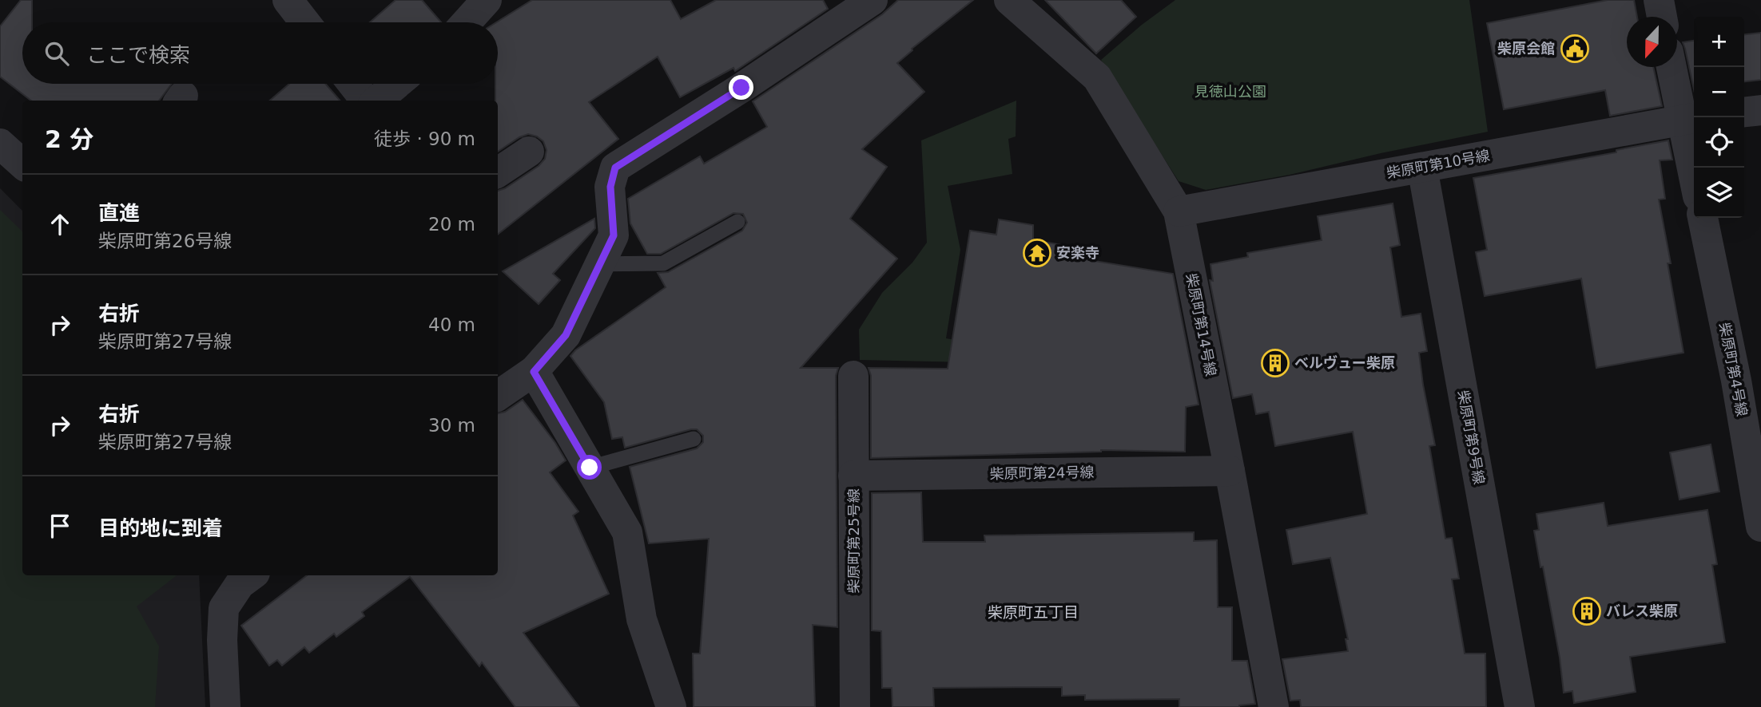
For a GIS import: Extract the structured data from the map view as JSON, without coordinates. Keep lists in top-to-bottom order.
{
  "streets": {
    "street": [
      "柴原町第10号線",
      "柴原町第14号線",
      "柴原町第4号線",
      "柴原町第9号線",
      "柴原町第24号線",
      "柴原町第25号線"
    ]
  },
  "crossings": [
    ["柴原町第10号線", "柴原町第14号線"],
    ["柴原町第10号線", "柴原町第9号線"],
    ["柴原町第14号線", "柴原町第24号線"],
    ["柴原町第24号線", "柴原町第25号線"]
  ],
  "districts": ["柴原町五丁目"],
  "parks": ["見徳山公園"],
  "places": {
    "public building": ["柴原会館"],
    "temple": ["安楽寺"],
    "building": ["ベルヴュー柴原", "バレス柴原"]
  },
  "north": "bottom",
  "page": {
    "map_buttons": ["+", "−"],
    "search": "ここで検索",
    "heading": ["2 分", "徒歩 · 90 m"],
    "list": [
      ["直進", "柴原町第26号線", "20 m"],
      ["右折", "柴原町第27号線", "40 m"],
      ["右折", "柴原町第27号線", "30 m"],
      "目的地に到着"
    ]
  }
}
